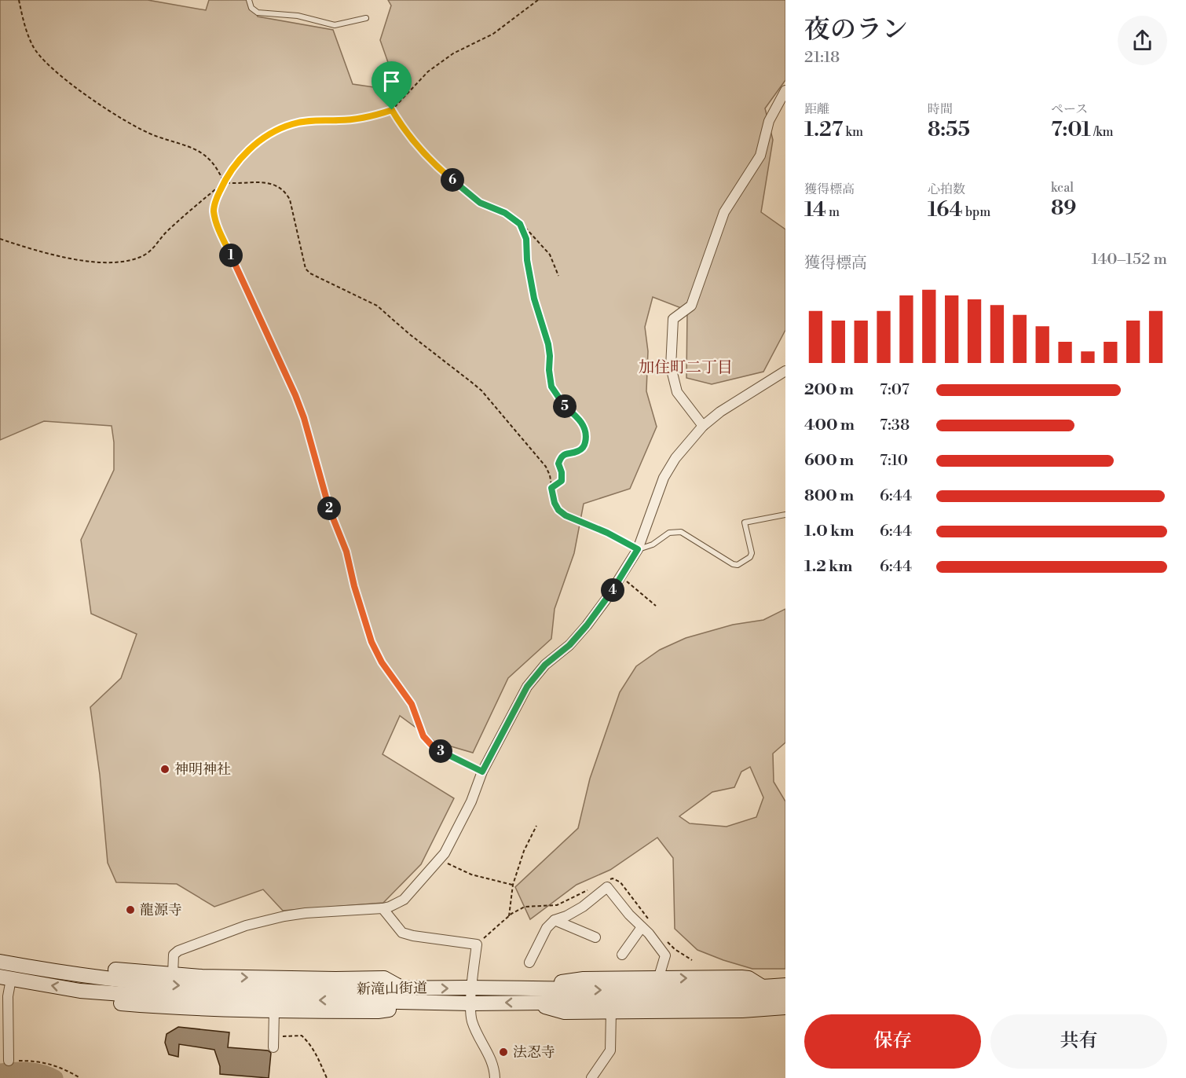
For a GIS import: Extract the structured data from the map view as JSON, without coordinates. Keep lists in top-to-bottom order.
{
  "streets": {
    "main road": ["新滝山街道"]
  },
  "districts": ["加住町二丁目"],
  "places": ["神明神社", "龍源寺", "法忍寺"],
  "page": {
    "heading": ["夜のラン", "21:18"],
    "stats": [
      ["距離", "1.27 km"],
      ["時間", "8:55"],
      ["ペース", "7:01 /km"],
      ["獲得標高", "14 m"],
      ["心拍数", "164 bpm"],
      ["kcal", "89"]
    ],
    "pins": [
      "6",
      "1",
      "5",
      "2",
      "4",
      "3"
    ],
    "chart": ["獲得標高", "140–152 m"],
    "list": [
      {
        "name": "200 m",
        "note": "7:07"
      },
      {
        "name": "400 m",
        "note": "7:38"
      },
      {
        "name": "600 m",
        "note": "7:10"
      },
      {
        "name": "800 m",
        "note": "6:44"
      },
      {
        "name": "1.0 km",
        "note": "6:44"
      },
      {
        "name": "1.2 km",
        "note": "6:44"
      }
    ],
    "buttons": ["保存", "共有"]
  }
}
